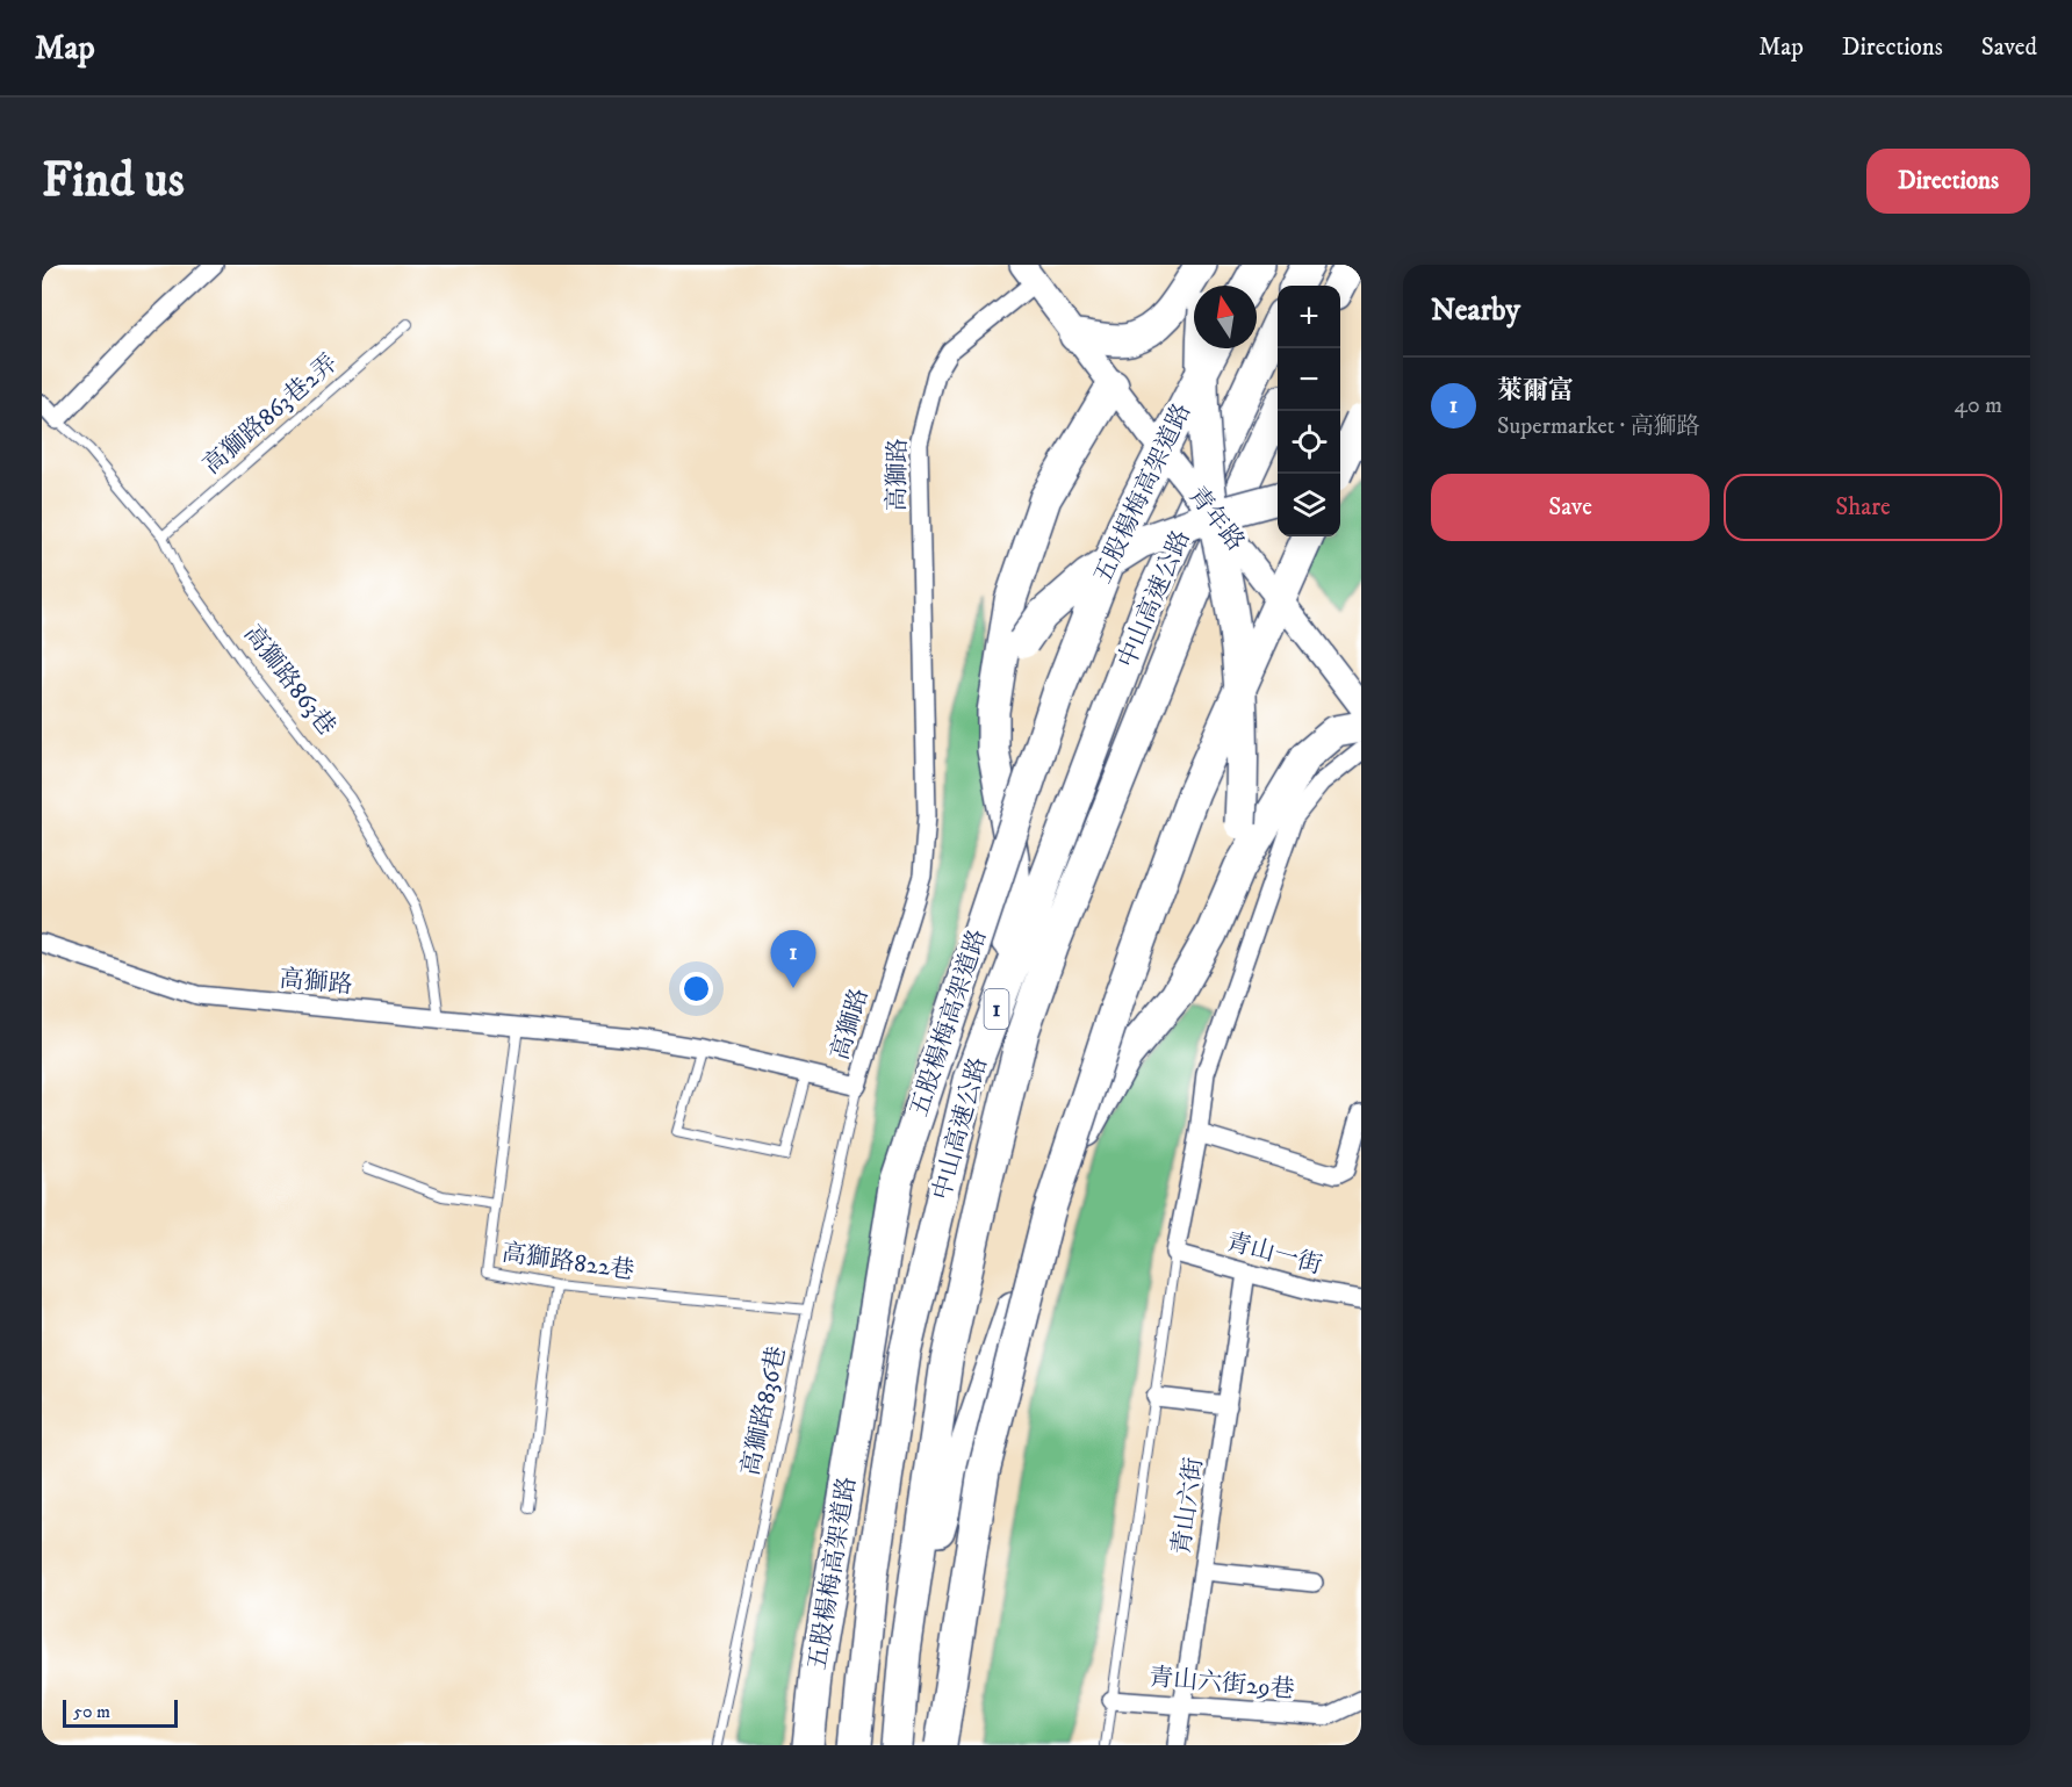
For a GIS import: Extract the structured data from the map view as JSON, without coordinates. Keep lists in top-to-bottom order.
{
  "streets": {
    "highway": ["五股楊梅高架道路", "中山高速公路", "1"],
    "street": [
      "高獅路",
      "青年路",
      "高獅路863巷",
      "青山一街",
      "青山六街",
      "青山六街29巷"
    ],
    "lane": ["高獅路863巷2弄", "高獅路822巷", "高獅路836巷"]
  },
  "crossings": [
    ["高獅路863巷2弄", "高獅路863巷"],
    ["高獅路", "青年路"],
    ["高獅路", "高獅路863巷"],
    ["高獅路", "高獅路822巷"],
    ["高獅路", "高獅路836巷"],
    ["青山一街", "青山六街"],
    ["高獅路822巷", "高獅路836巷"],
    ["青山六街", "青山六街29巷"]
  ],
  "scale_bar": "50 m",
  "north": "top",
  "page": {
    "header": "Map",
    "nav": ["Map", "Directions", "Saved"],
    "buttons": [
      "Directions",
      ["Save", "Share"]
    ],
    "title": "Find us",
    "heading": "Nearby",
    "map_buttons": ["+", "−"],
    "list": [
      {
        "mark": "1",
        "name": "萊爾富",
        "note": "Supermarket · 高獅路",
        "value": "40 m"
      }
    ],
    "pins": "1",
    "scale": "50 m"
  }
}
